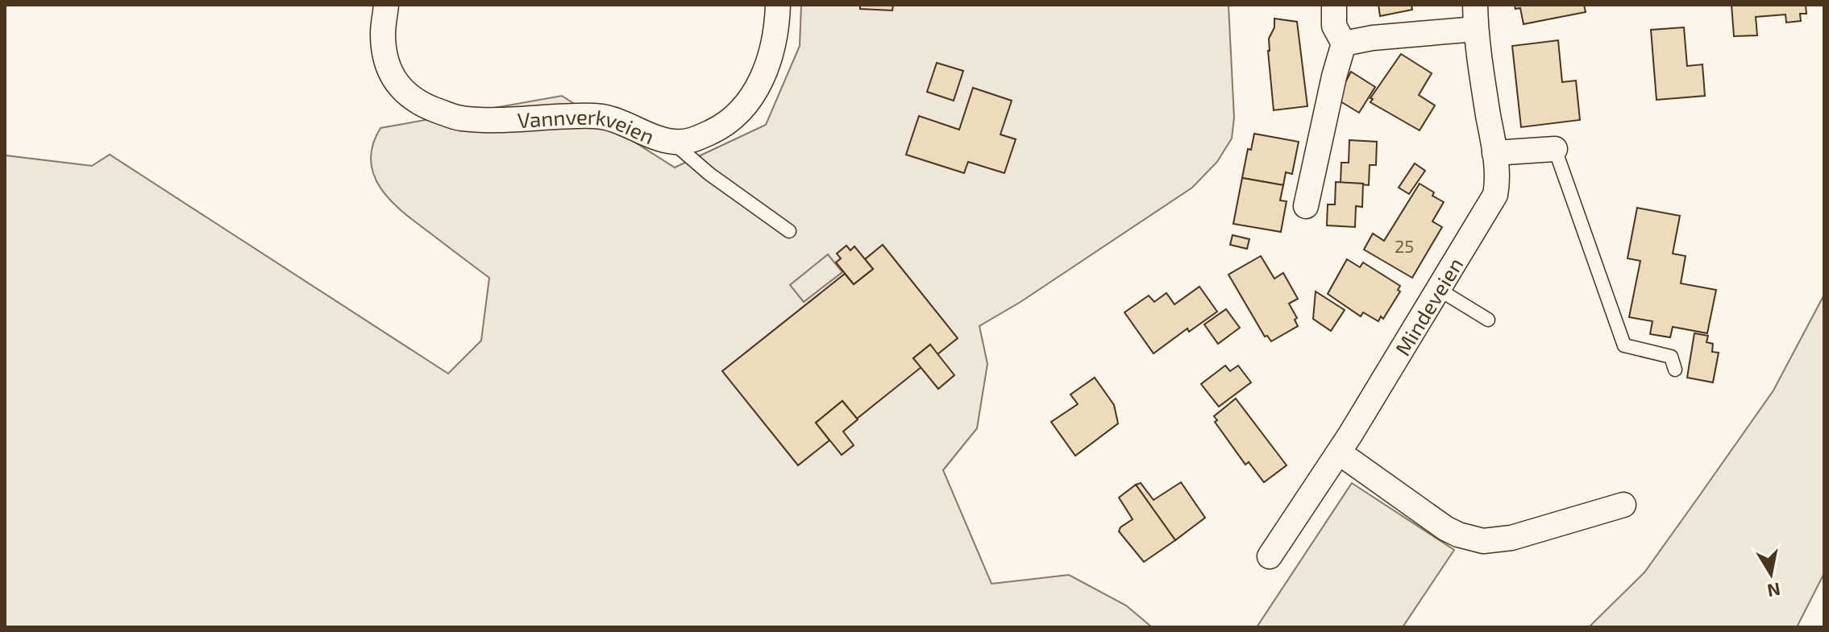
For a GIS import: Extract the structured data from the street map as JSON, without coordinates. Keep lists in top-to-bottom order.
{
  "streets": {
    "street": ["Vannverkveien", "Mindeveien"]
  },
  "house_numbers": ["25"],
  "north": "bottom"
}
